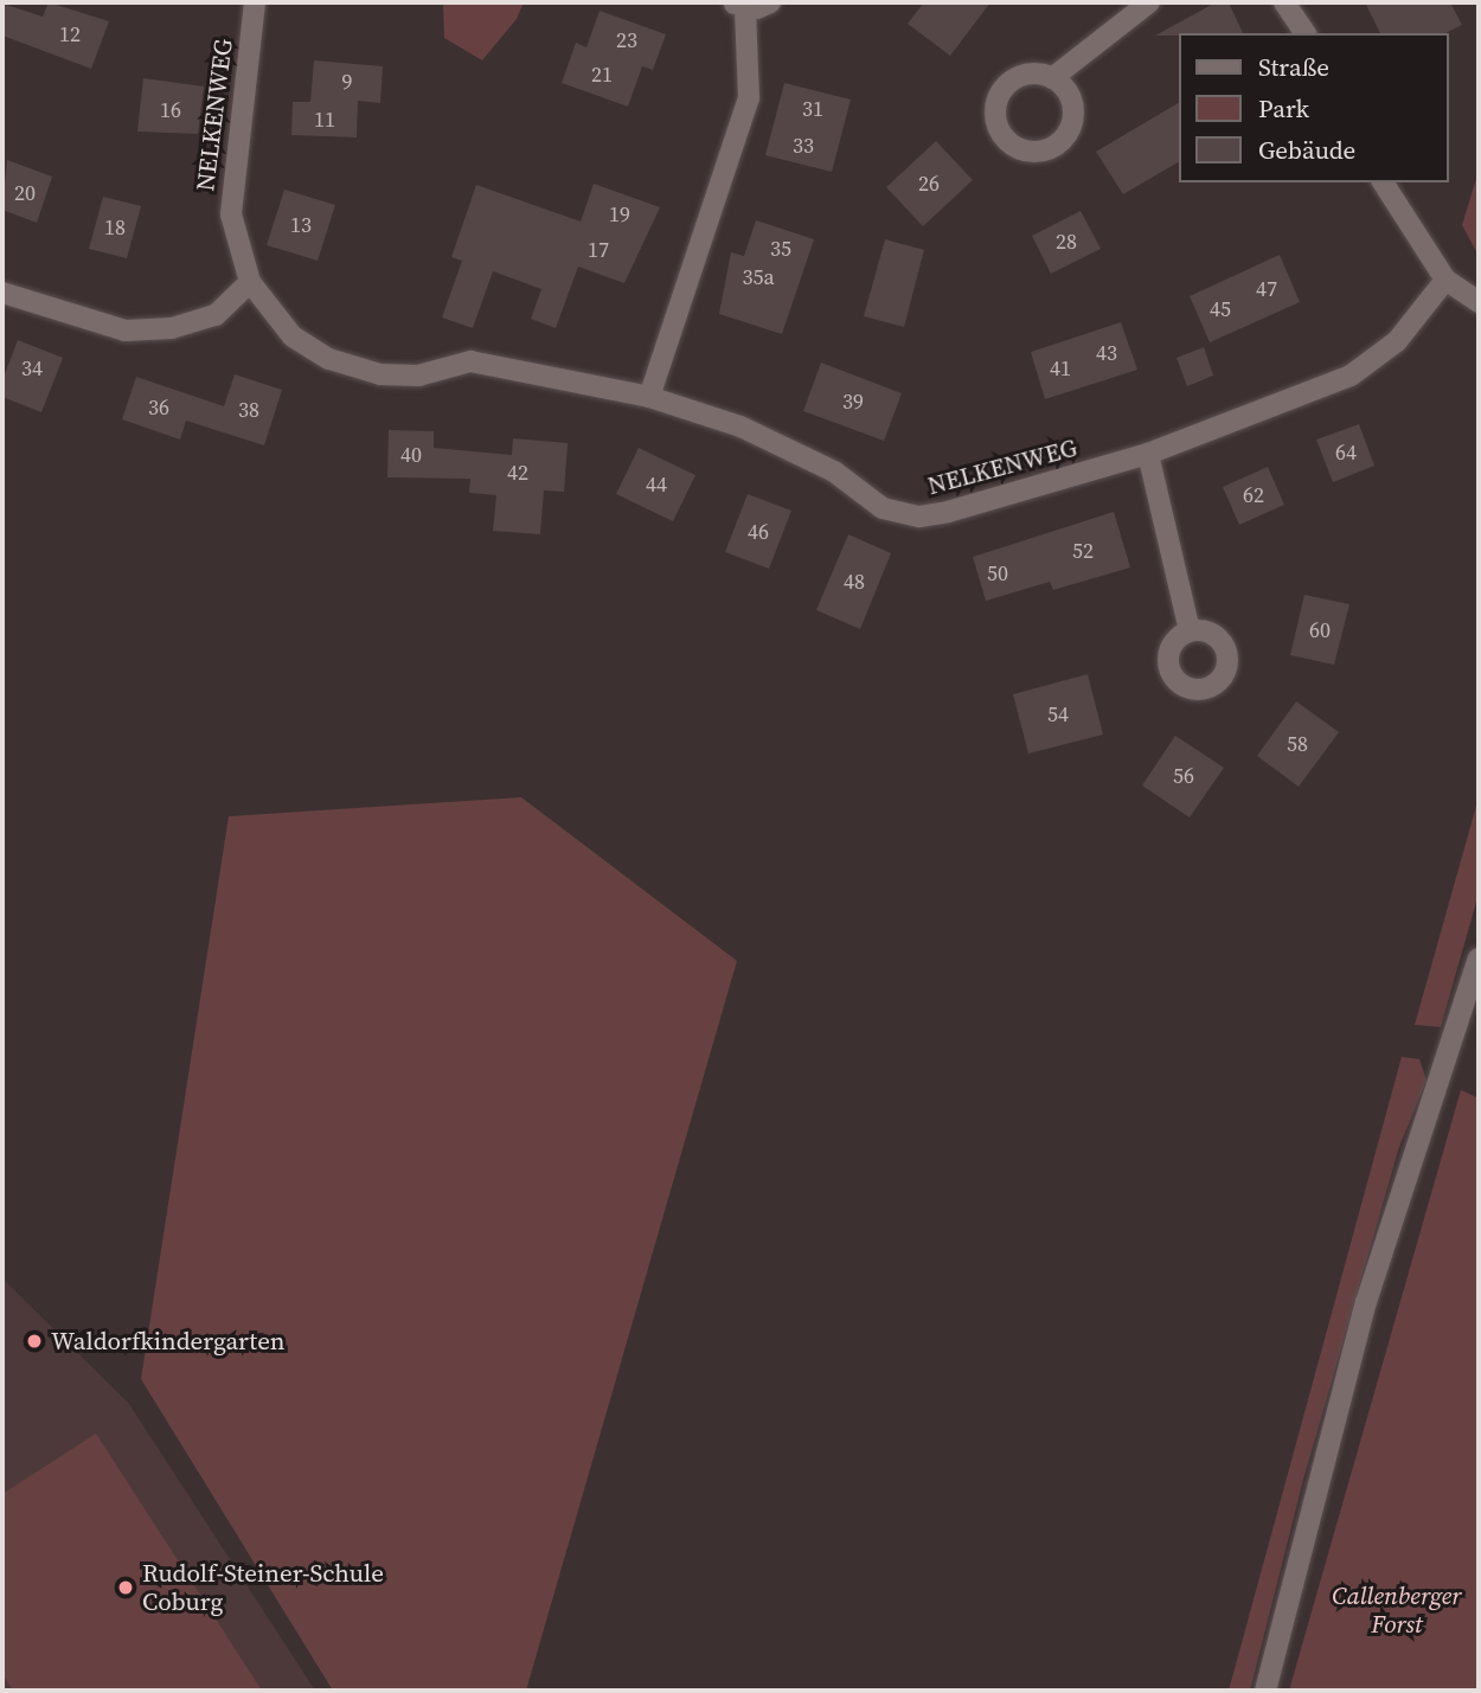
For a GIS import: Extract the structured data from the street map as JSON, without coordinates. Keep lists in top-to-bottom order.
{
  "streets": {
    "street": ["NELKENWEG"]
  },
  "parks": ["Callenberger Forst"],
  "places": ["Waldorfkindergarten", "Rudolf-Steiner-Schule Coburg"],
  "house_numbers": [
    "12",
    "23",
    "21",
    "9",
    "31",
    "16",
    "11",
    "33",
    "26",
    "20",
    "19",
    "13",
    "18",
    "28",
    "35",
    "17",
    "35a",
    "47",
    "45",
    "43",
    "34",
    "41",
    "39",
    "36",
    "38",
    "64",
    "40",
    "42",
    "44",
    "62",
    "46",
    "52",
    "50",
    "48",
    "60",
    "54",
    "58",
    "56"
  ],
  "legend": ["Straße", "Park", "Gebäude"]
}
